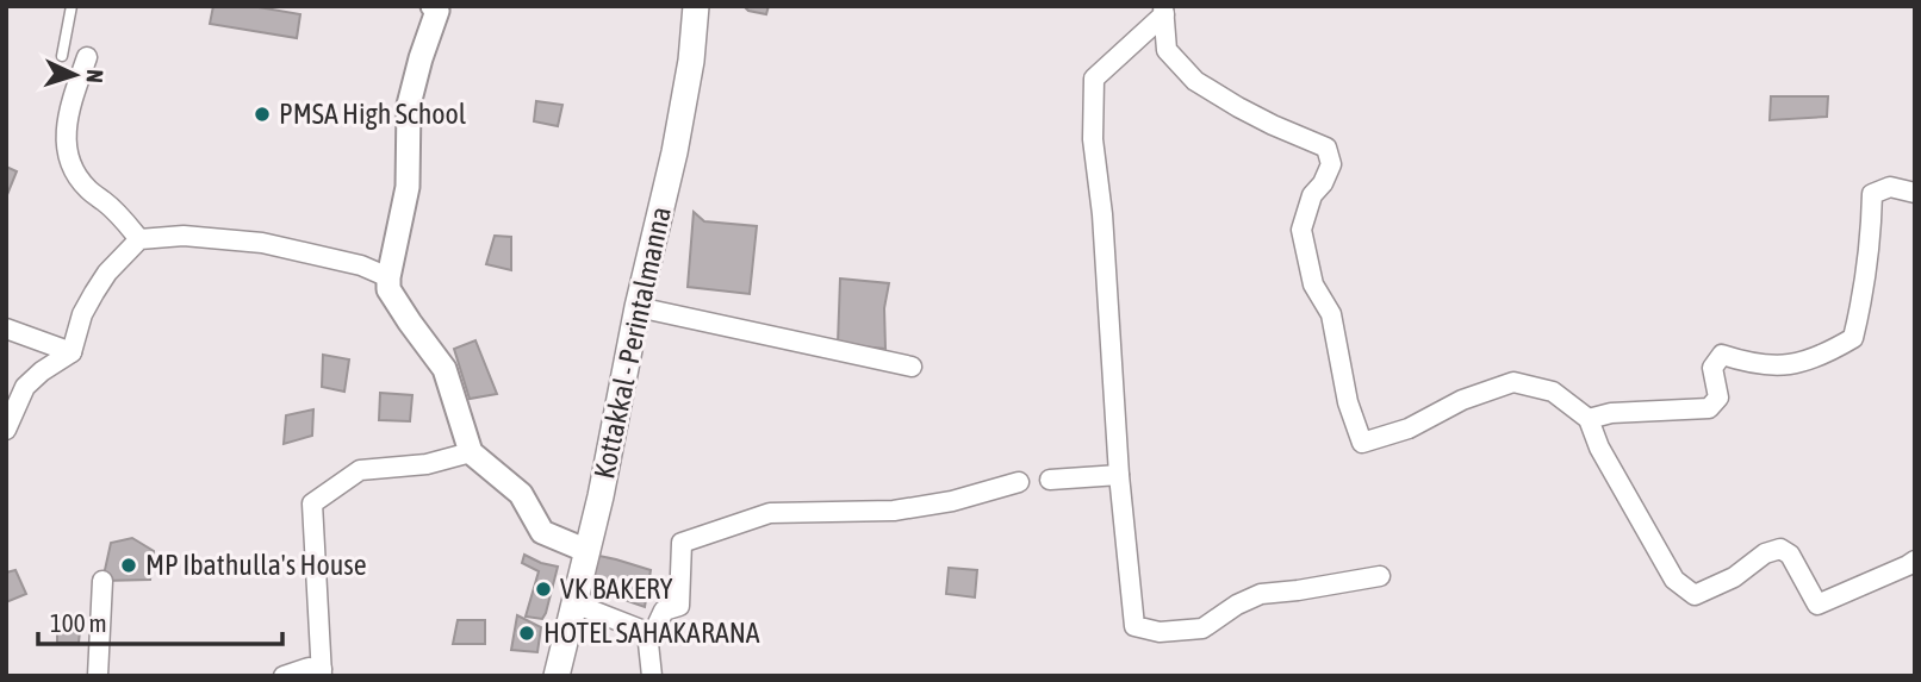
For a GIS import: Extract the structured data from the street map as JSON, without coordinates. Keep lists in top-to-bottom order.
{
  "streets": {
    "main road": ["Kottakkal - Perintalmanna"]
  },
  "places": [
    "PMSA High School",
    "MP Ibathulla's House",
    "VK BAKERY",
    "HOTEL SAHAKARANA"
  ],
  "scale_bar": "100 m",
  "north": "right"
}
